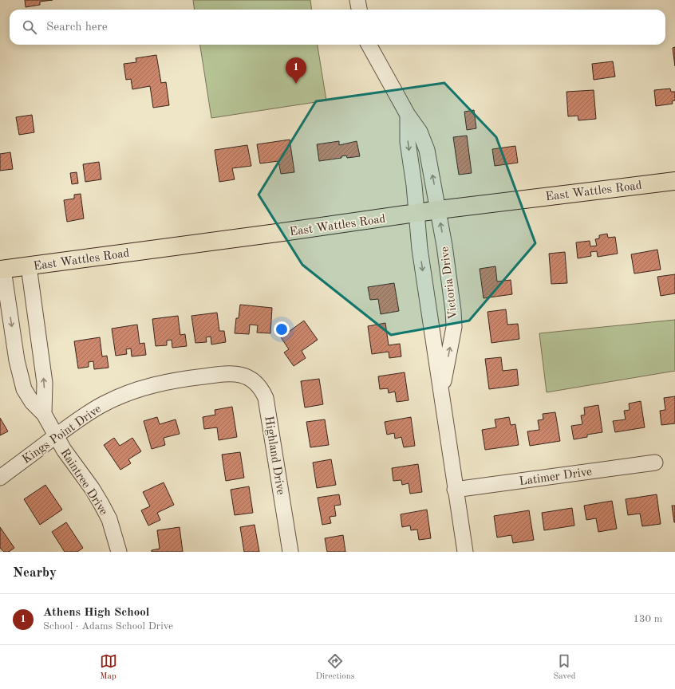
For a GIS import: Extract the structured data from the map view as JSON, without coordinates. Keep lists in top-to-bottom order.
{
  "streets": {
    "main road": ["East Wattles Road"],
    "street": [
      "Victoria Drive",
      "Kings Point Drive",
      "Highland Drive",
      "Latimer Drive",
      "Raintree Drive"
    ]
  },
  "crossings": [
    ["East Wattles Road", "Victoria Drive"],
    ["East Wattles Road", "Raintree Drive"],
    ["Victoria Drive", "Latimer Drive"],
    ["Kings Point Drive", "Highland Drive"],
    ["Kings Point Drive", "Raintree Drive"]
  ],
  "page": {
    "search": "Search here",
    "pins": "1",
    "heading": "Nearby",
    "list": [
      {
        "mark": "1",
        "name": "Athens High School",
        "note": "School · Adams School Drive",
        "value": "130 m"
      }
    ],
    "nav": ["Map", "Directions", "Saved"]
  }
}
